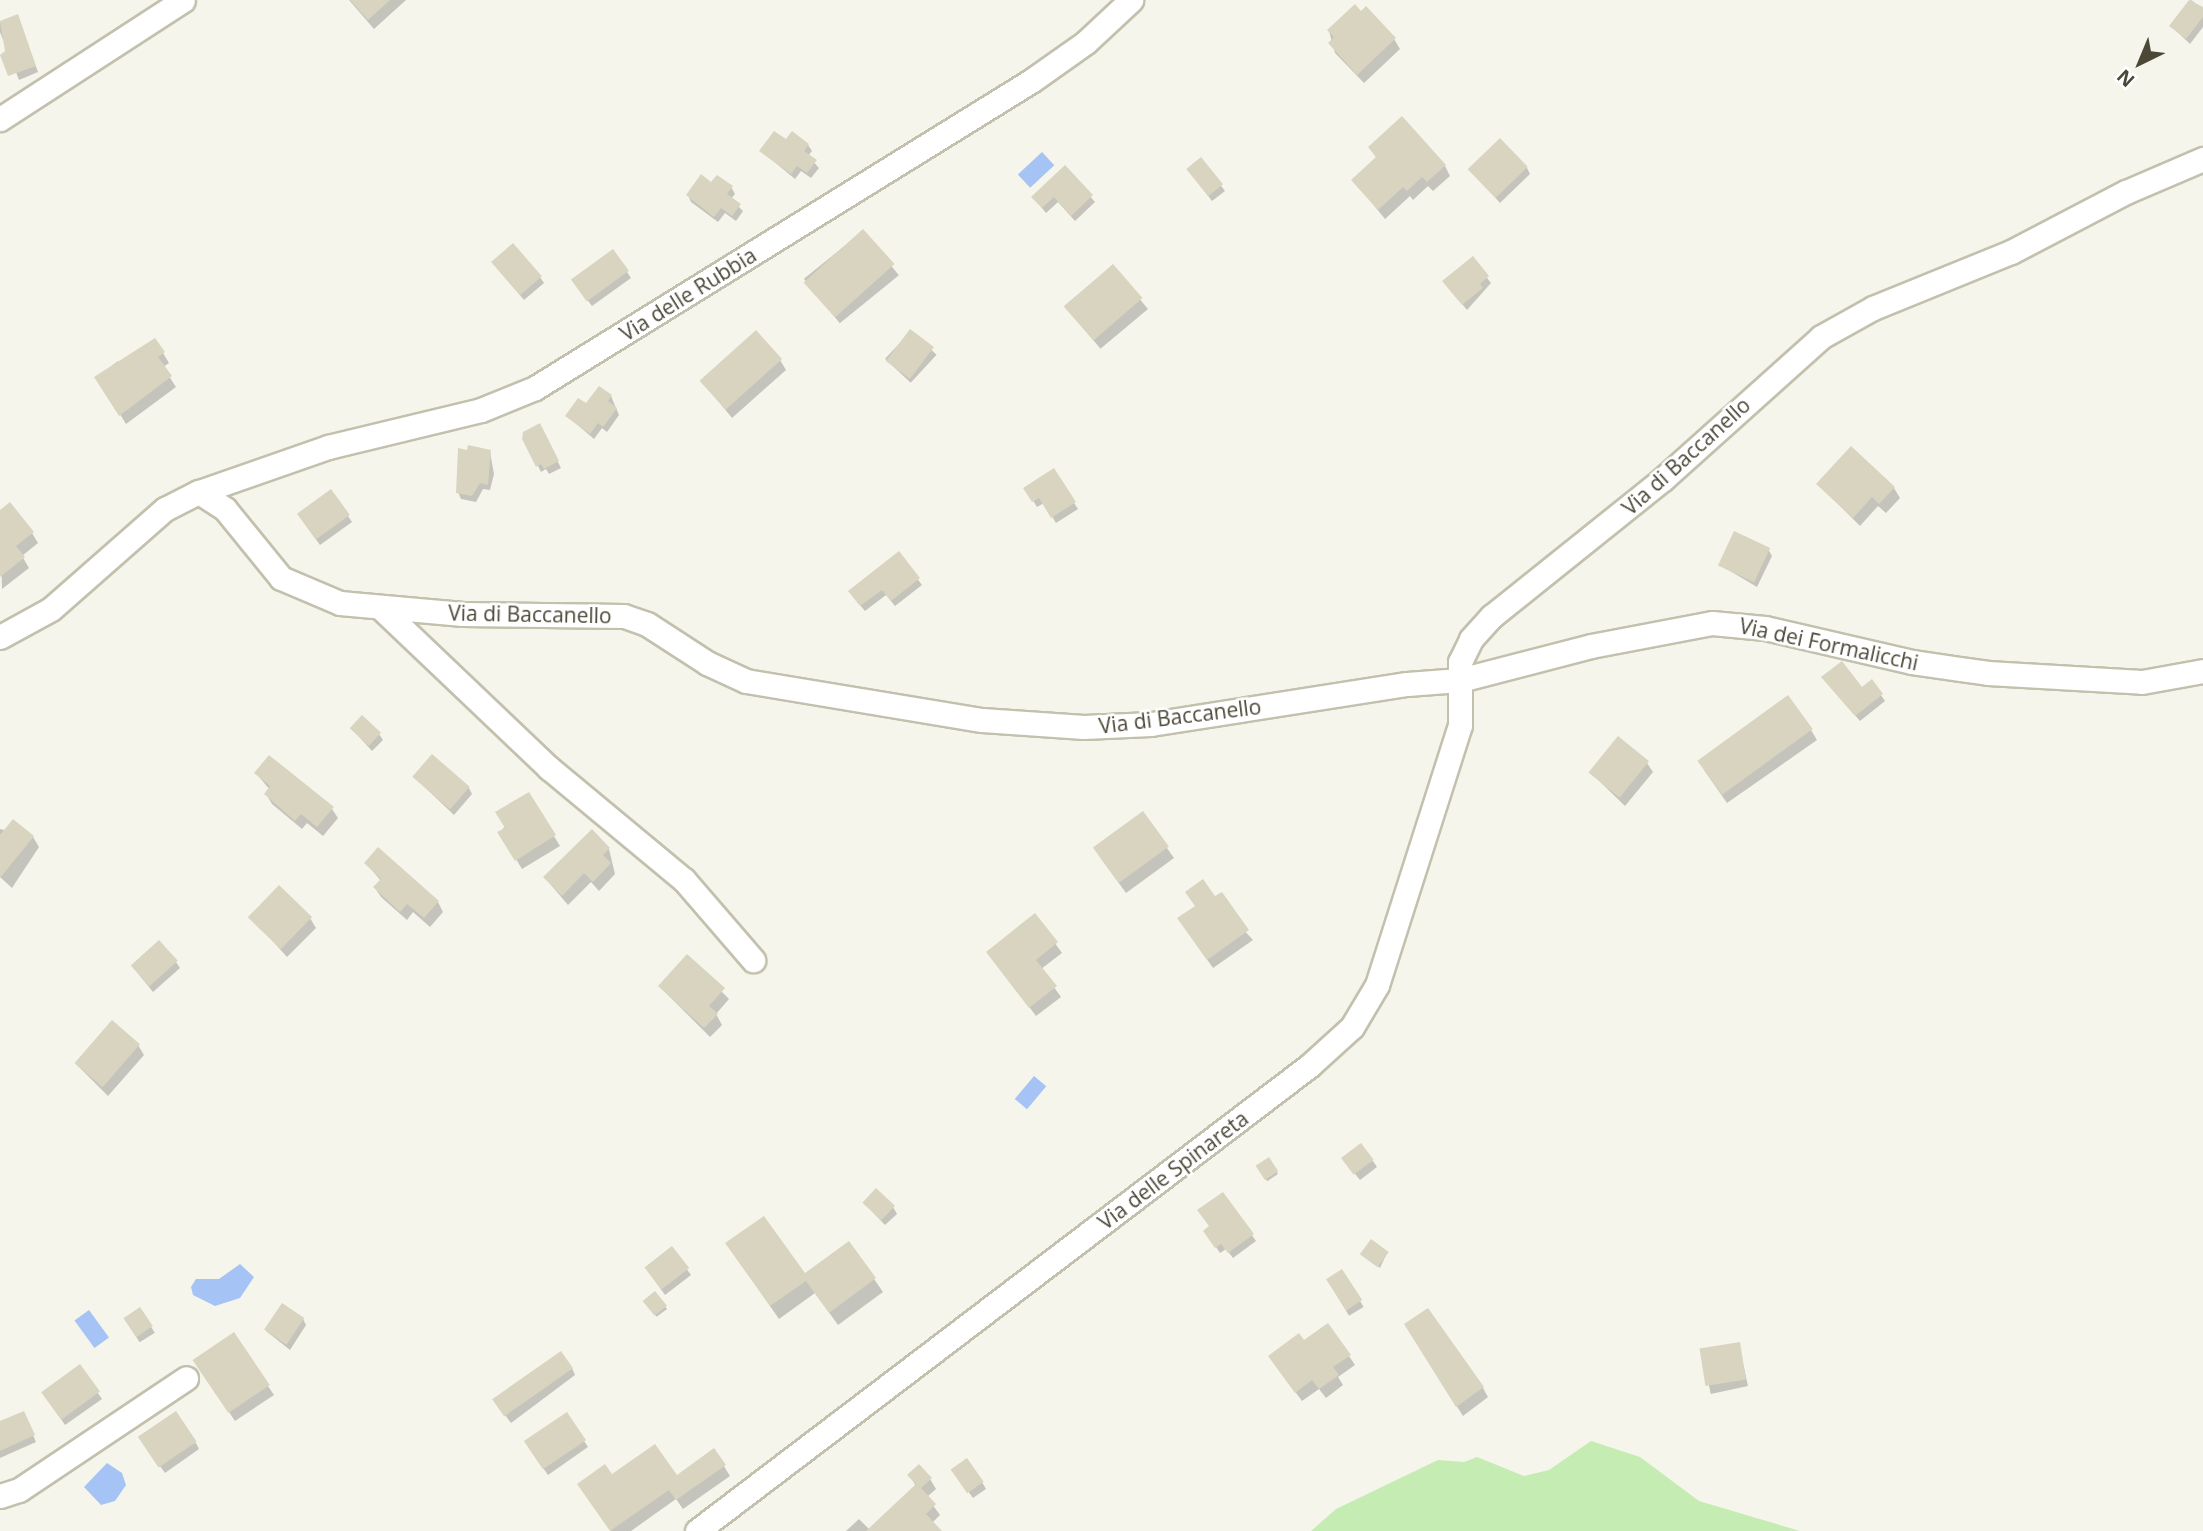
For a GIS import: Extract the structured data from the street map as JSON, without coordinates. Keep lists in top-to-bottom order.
{
  "streets": {
    "street": [
      "Via delle Rubbia",
      "Via di Baccanello",
      "Via dei Formalicchi",
      "Via delle Spinareta"
    ]
  },
  "crossings": [
    ["Via delle Rubbia", "Via di Baccanello"],
    ["Via di Baccanello", "Via dei Formalicchi"],
    ["Via di Baccanello", "Via delle Spinareta"],
    ["Via dei Formalicchi", "Via delle Spinareta"]
  ],
  "north": "bottom left"
}
